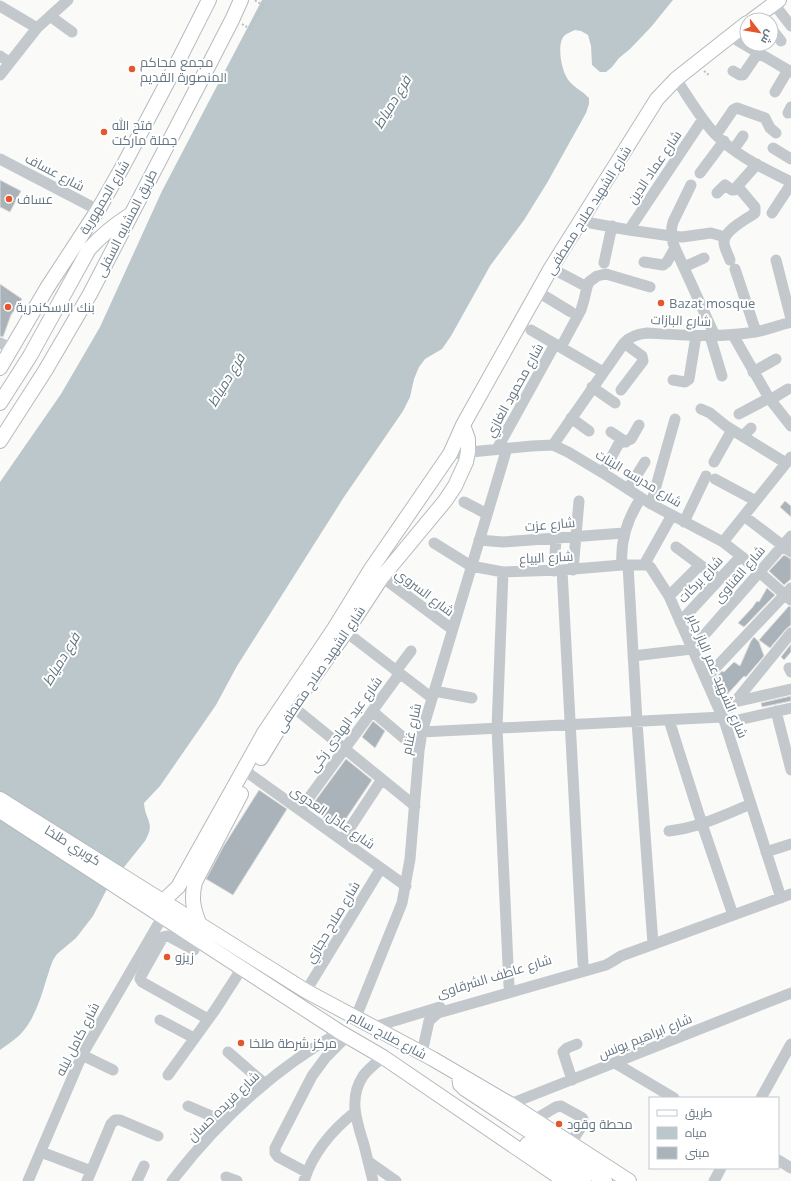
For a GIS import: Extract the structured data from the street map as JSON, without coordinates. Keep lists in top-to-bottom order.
{
  "streets": {
    "main road": [
      "شارع الجمهورية",
      "شارع الشهيد صلاح مصطفى",
      "طريق المشايه السفلى",
      "كوبري طلخا",
      "شارع صلاح سالم"
    ],
    "street": [
      "شارع عماد الدين",
      "شارع عساف",
      "شارع البازات",
      "شارع محمود الغازي",
      "شارع مدرسه البنات",
      "شارع عزت",
      "شارع البياع",
      "شارع القناوى",
      "شارع بركات",
      "شارع السروي",
      "شارع الشهيد عمر الباز جابر",
      "شارع عبد الهادى زكى",
      "شارع غنام",
      "شارع عادل العدوى",
      "شارع صلاح حجازي",
      "شارع عاطف الشرقاوى",
      "شارع ابراهيم يونس",
      "شارع كامل ليله",
      "شارع فريده حسان"
    ]
  },
  "crossings": [
    ["شارع عساف", "شارع الجمهورية"],
    ["شارع الشهيد صلاح مصطفى", "شارع مدرسه البنات"],
    ["شارع الشهيد صلاح مصطفى", "شارع السروي"],
    ["شارع الشهيد صلاح مصطفى", "شارع عادل العدوى"],
    ["شارع الشهيد صلاح مصطفى", "شارع صلاح سالم"],
    ["شارع البازات", "شارع مدرسه البنات"],
    ["شارع محمود الغازي", "شارع مدرسه البنات"],
    ["شارع محمود الغازي", "شارع غنام"],
    ["شارع مدرسه البنات", "شارع القناوى"],
    ["شارع مدرسه البنات", "شارع بركات"],
    ["شارع مدرسه البنات", "شارع غنام"],
    ["شارع عزت", "شارع غنام"],
    ["شارع البياع", "شارع الشهيد عمر الباز جابر"],
    ["شارع البياع", "شارع غنام"],
    ["شارع القناوى", "شارع الشهيد عمر الباز جابر"],
    ["شارع بركات", "شارع الشهيد عمر الباز جابر"],
    ["شارع السروي", "شارع غنام"],
    ["شارع الشهيد عمر الباز جابر", "شارع عاطف الشرقاوى"],
    ["شارع عبد الهادى زكى", "شارع عادل العدوى"],
    ["شارع غنام", "شارع عادل العدوى"],
    ["شارع غنام", "شارع صلاح سالم"],
    ["شارع عادل العدوى", "شارع صلاح حجازي"],
    ["كوبري طلخا", "شارع صلاح سالم"],
    ["شارع صلاح حجازي", "شارع صلاح سالم"],
    ["شارع عاطف الشرقاوى", "شارع صلاح سالم"],
    ["شارع صلاح سالم", "شارع ابراهيم يونس"],
    ["شارع صلاح سالم", "شارع كامل ليله"],
    ["شارع صلاح سالم", "شارع فريده حسان"]
  ],
  "water": ["فرع دمياط"],
  "places": [
    "مجمع محاكم المنصورة القديم",
    "فتح الله جملة ماركت",
    "عساف",
    "Bazat mosque",
    "بنك الاسكندرية",
    "زيزو",
    "مركز شرطة طلخا",
    "محطة وقود"
  ],
  "legend": ["طريق", "مياه", "مبنى"],
  "north": "bottom right"
}
